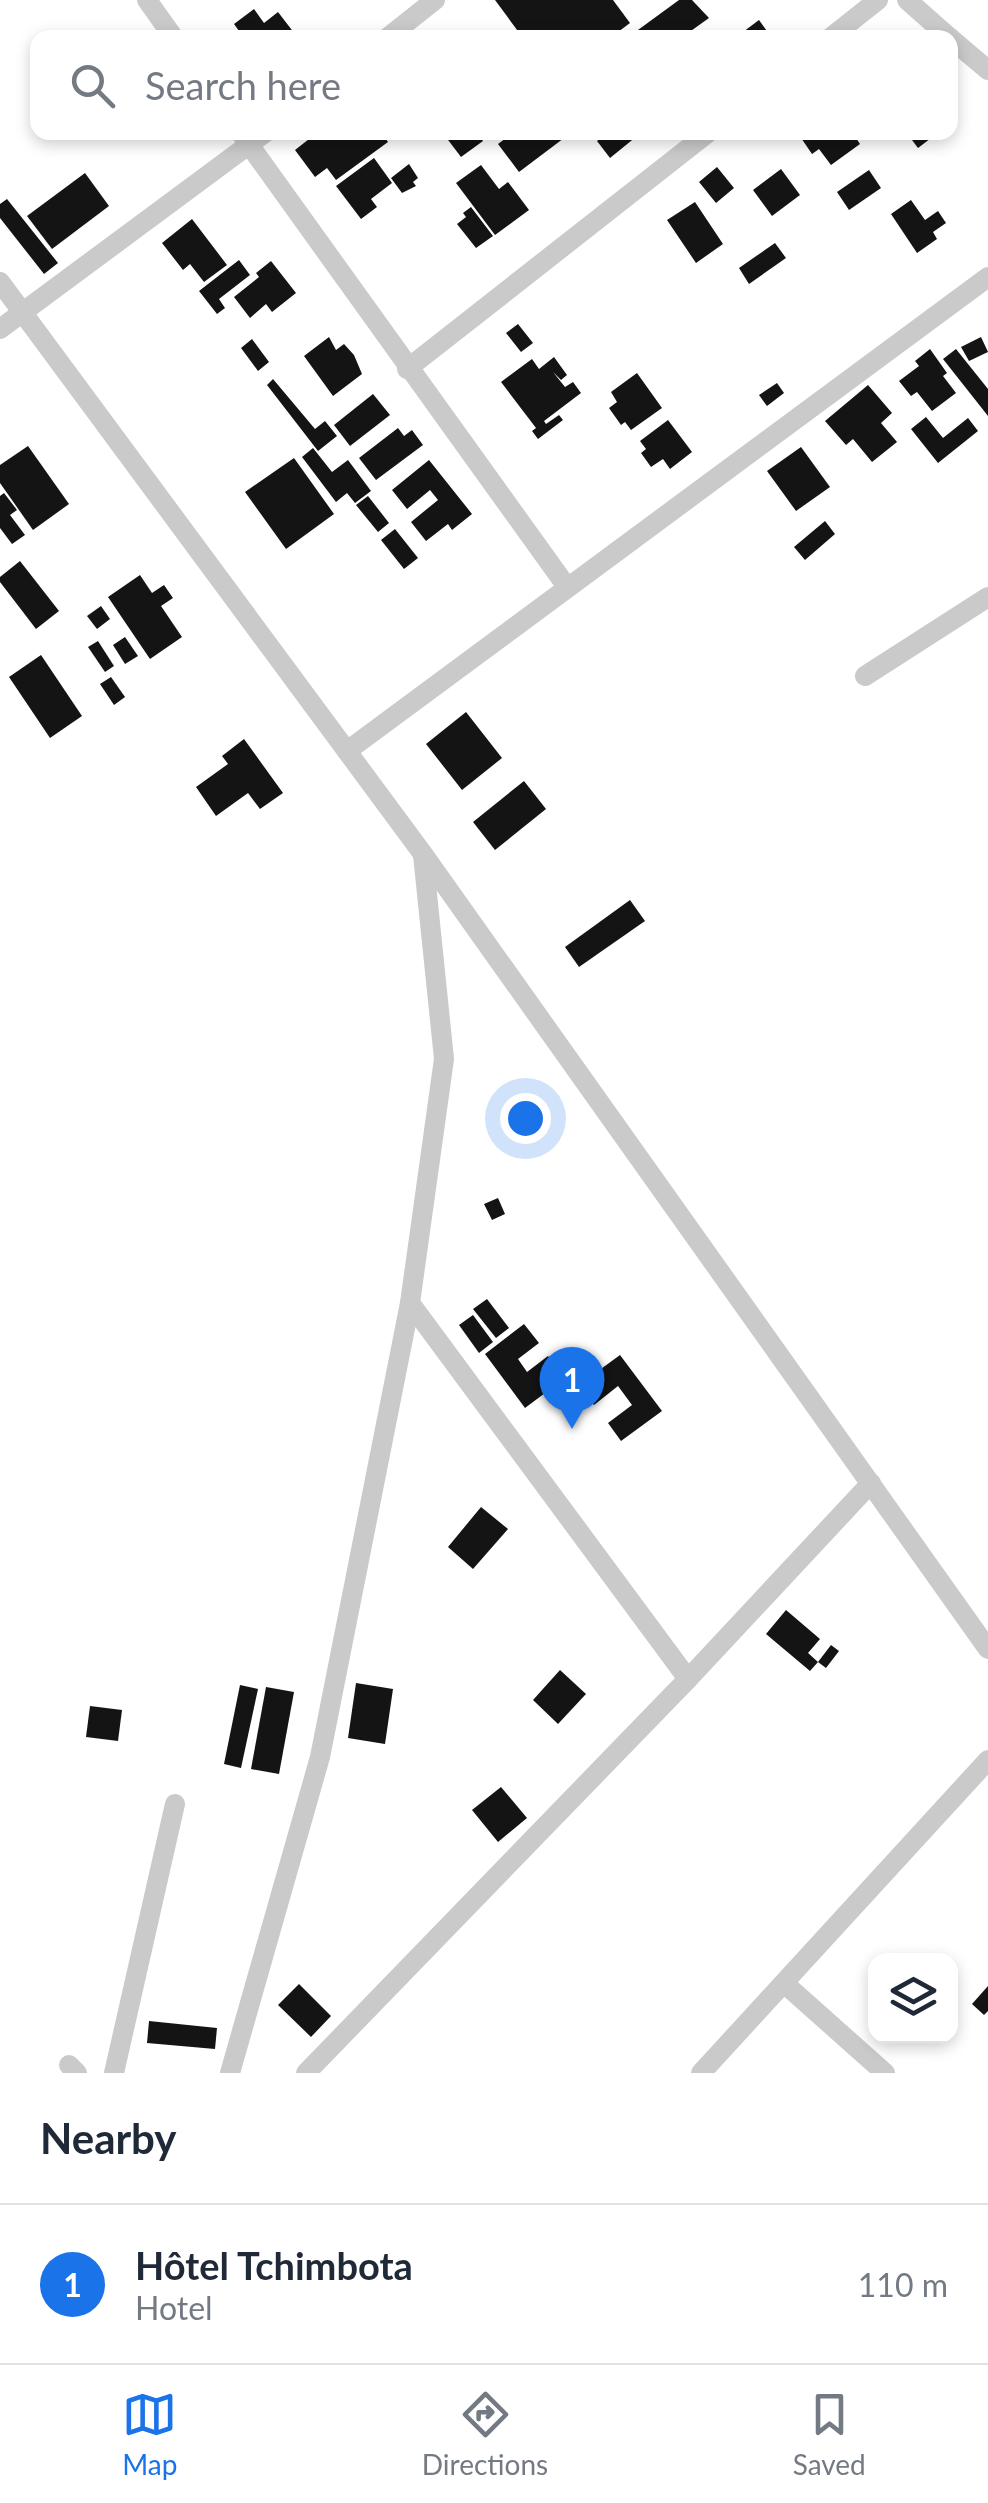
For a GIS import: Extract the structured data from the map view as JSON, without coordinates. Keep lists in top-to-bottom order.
{
  "page": {
    "search": "Search here",
    "pins": "1",
    "heading": "Nearby",
    "list": [
      {
        "mark": "1",
        "name": "Hôtel Tchimbota",
        "note": "Hotel",
        "value": "110 m"
      }
    ],
    "nav": ["Map", "Directions", "Saved"]
  }
}
